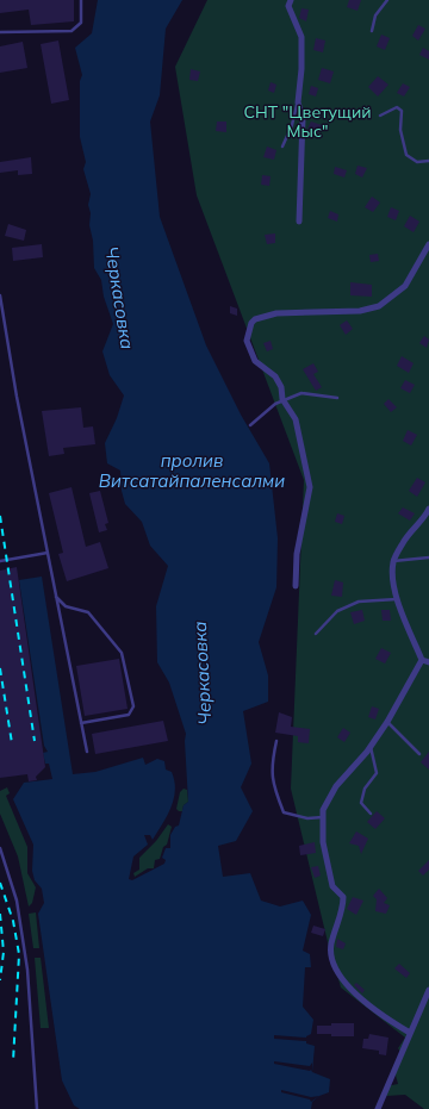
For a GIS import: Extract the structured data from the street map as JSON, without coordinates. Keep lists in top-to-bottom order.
{
  "water": ["Черкасовка", "пролив Витсатайпаленсалми"],
  "parks": ["СНТ \"Цветущий Мыс\""]
}
